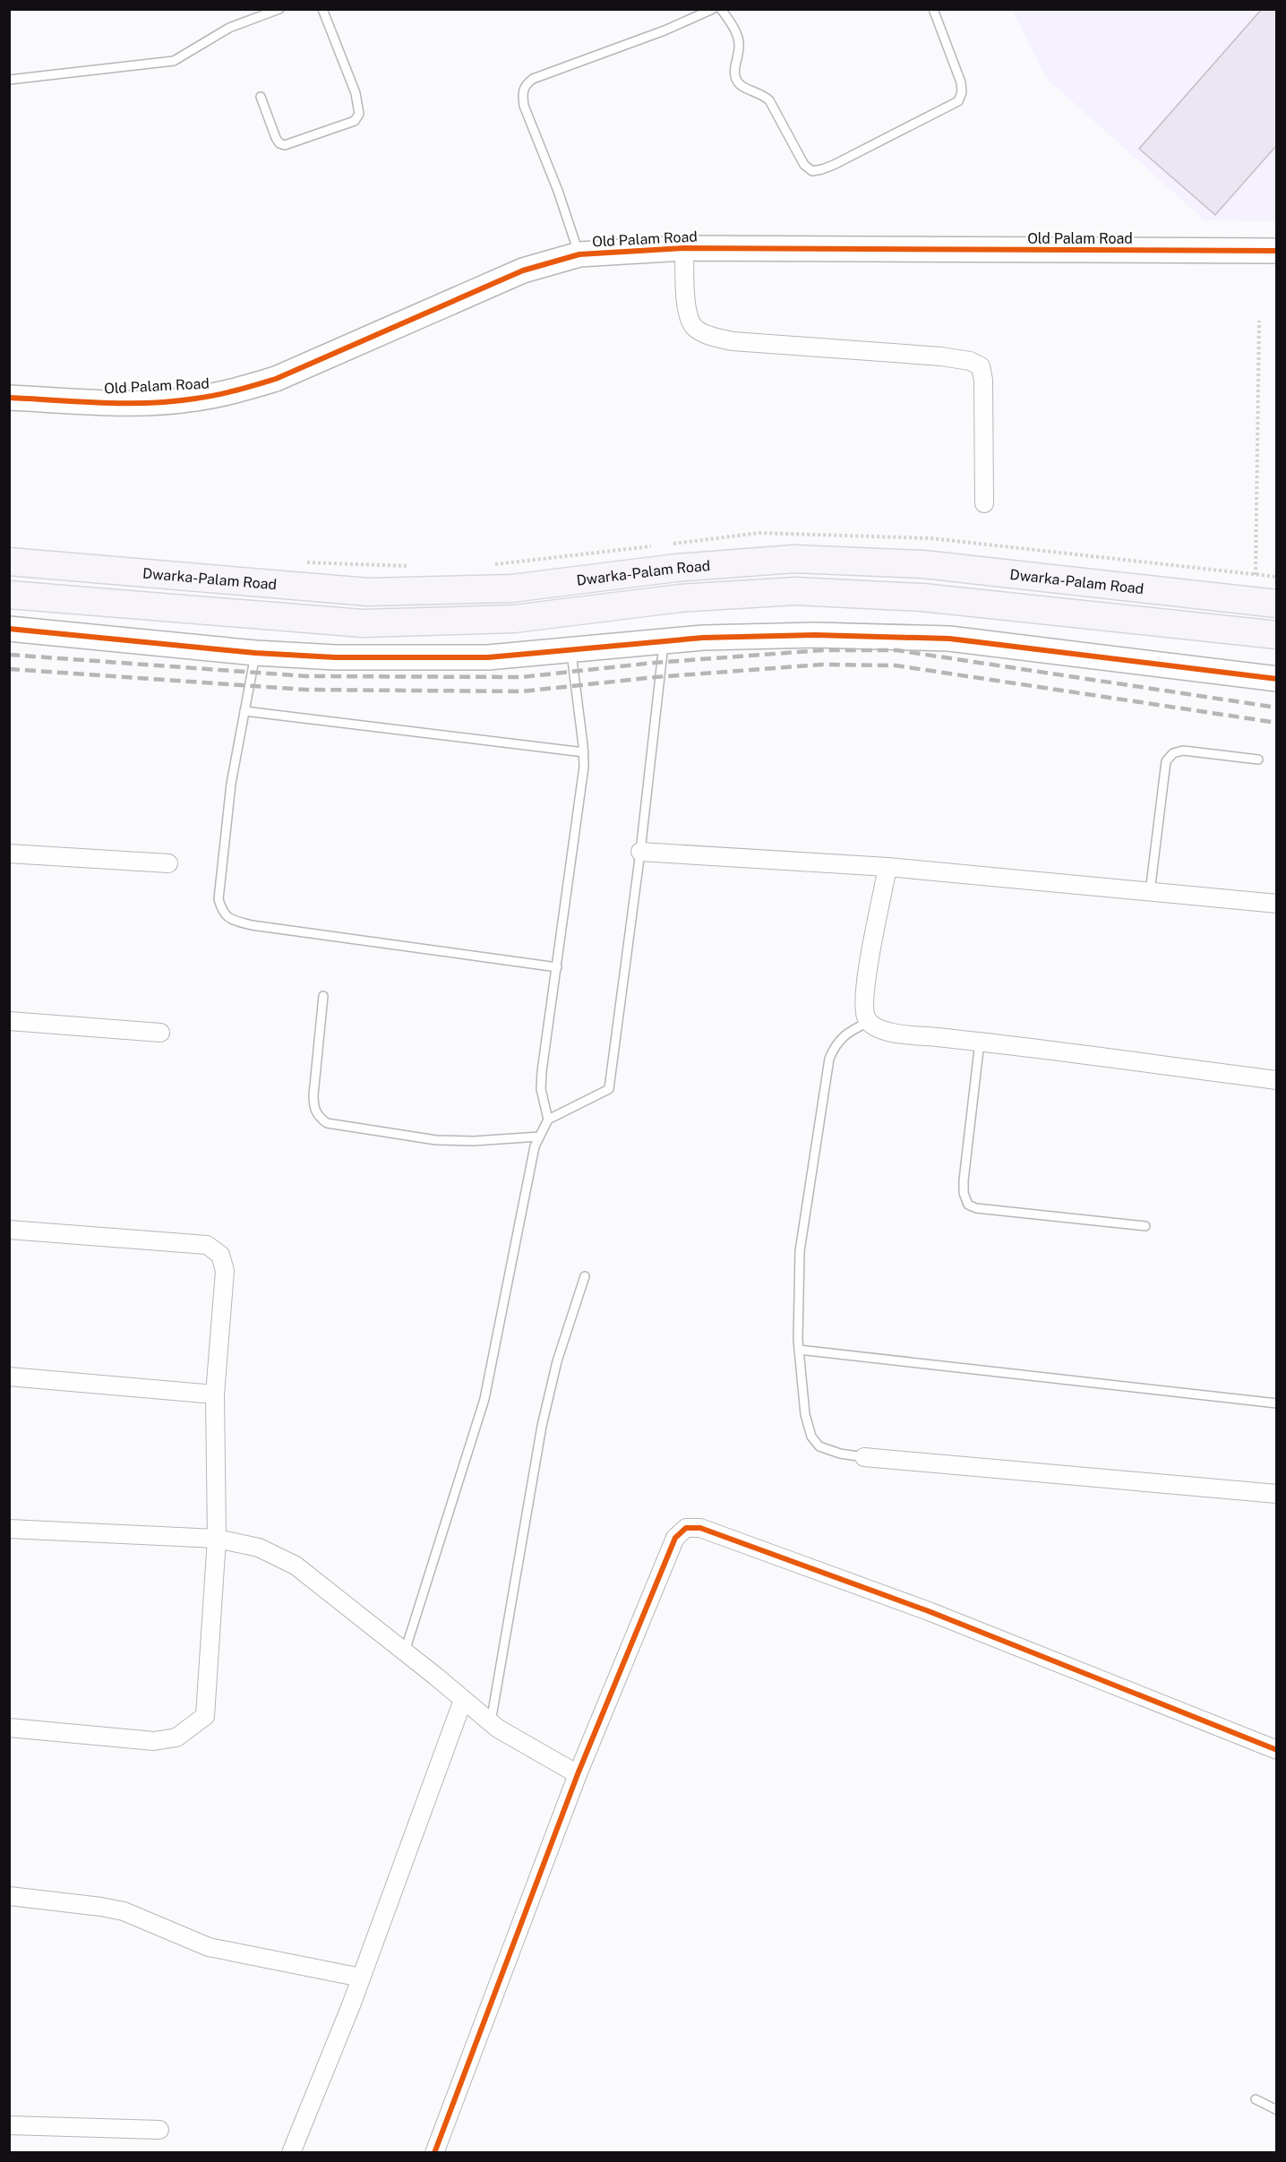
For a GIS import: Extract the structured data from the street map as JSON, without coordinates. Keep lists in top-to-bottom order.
{
  "streets": {
    "main road": ["Dwarka-Palam Road"],
    "street": ["Old Palam Road"]
  }
}
